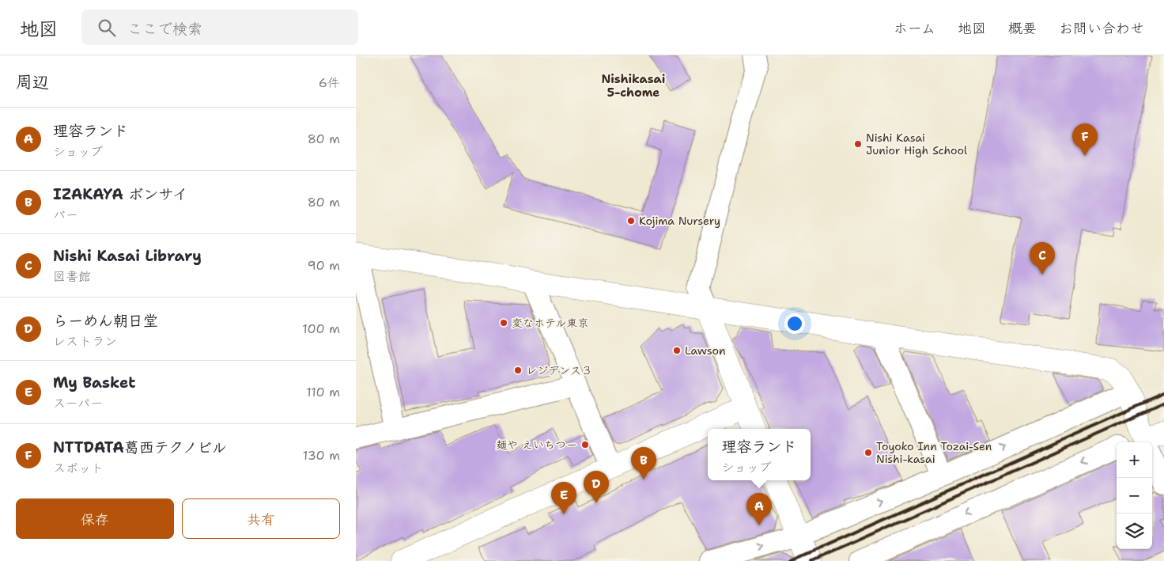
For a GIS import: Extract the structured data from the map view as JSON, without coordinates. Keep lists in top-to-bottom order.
{
  "districts": ["Nishikasai 5-chome"],
  "places": [
    "Nishi Kasai Junior High School",
    "Kojima Nursery",
    "変なホテル東京",
    "Lawson",
    "レジデンス３",
    "麺や えいちつー",
    "Toyoko Inn Tozai-Sen Nishi-kasai"
  ],
  "page": {
    "header": "地図",
    "search": "ここで検索",
    "nav": [
      "ホーム",
      "地図",
      "概要",
      "お問い合わせ"
    ],
    "heading": ["周辺", "6件"],
    "list": [
      {
        "mark": "A",
        "name": "理容ランド",
        "note": "ショップ",
        "value": "80 m"
      },
      {
        "mark": "B",
        "name": "IZAKAYA ボンサイ",
        "note": "バー",
        "value": "80 m"
      },
      {
        "mark": "C",
        "name": "Nishi Kasai Library",
        "note": "図書館",
        "value": "90 m"
      },
      {
        "mark": "D",
        "name": "らーめん朝日堂",
        "note": "レストラン",
        "value": "100 m"
      },
      {
        "mark": "E",
        "name": "My Basket",
        "note": "スーパー",
        "value": "110 m"
      },
      {
        "mark": "F",
        "name": "NTTDATA葛西テクノビル",
        "note": "スポット",
        "value": "130 m"
      }
    ],
    "pins": [
      "F",
      "C",
      "B",
      "D",
      "E",
      "A"
    ],
    "popup": ["理容ランド", "ショップ"],
    "map_buttons": ["+", "−"],
    "buttons": ["保存", "共有"]
  }
}
